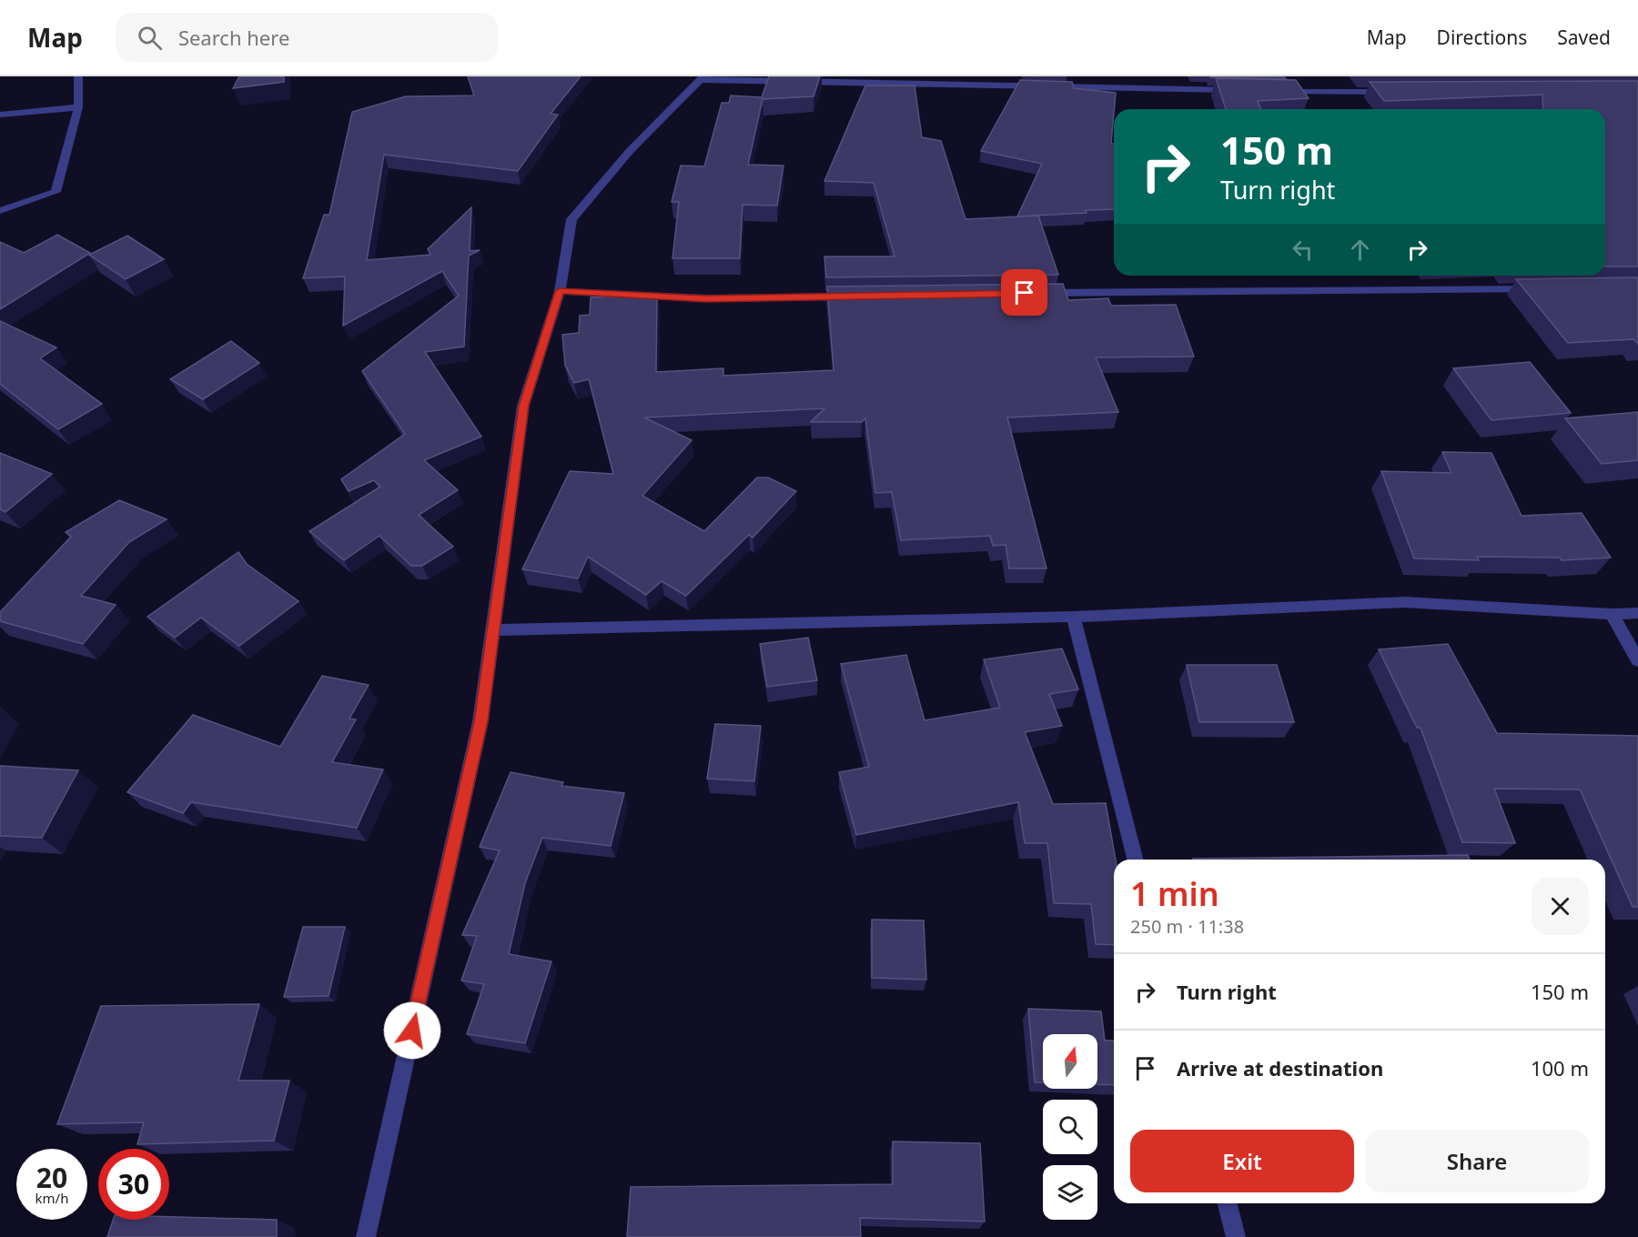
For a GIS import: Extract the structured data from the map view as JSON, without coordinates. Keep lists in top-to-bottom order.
{
  "north": "top",
  "page": {
    "header": "Map",
    "search": "Search here",
    "nav": ["Map", "Directions", "Saved"],
    "turn": ["150 m", "Turn right"],
    "heading": ["1 min", "250 m · 11:38"],
    "list": [
      {
        "name": "Turn right",
        "value": "150 m"
      },
      {
        "name": "Arrive at destination",
        "value": "100 m"
      }
    ],
    "buttons": ["Exit", "Share"],
    "speed": "20 km/h",
    "limit": "30"
  }
}
